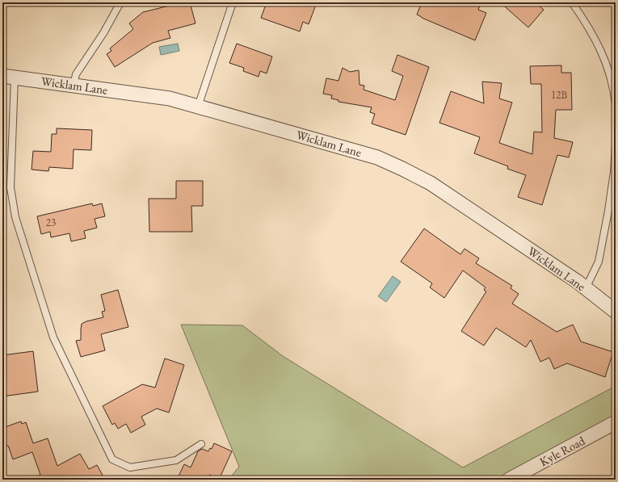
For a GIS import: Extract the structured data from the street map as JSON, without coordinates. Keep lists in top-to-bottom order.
{
  "streets": {
    "street": ["Wicklam Lane", "Kyle Road"]
  },
  "house_numbers": ["12B", "23"]
}
